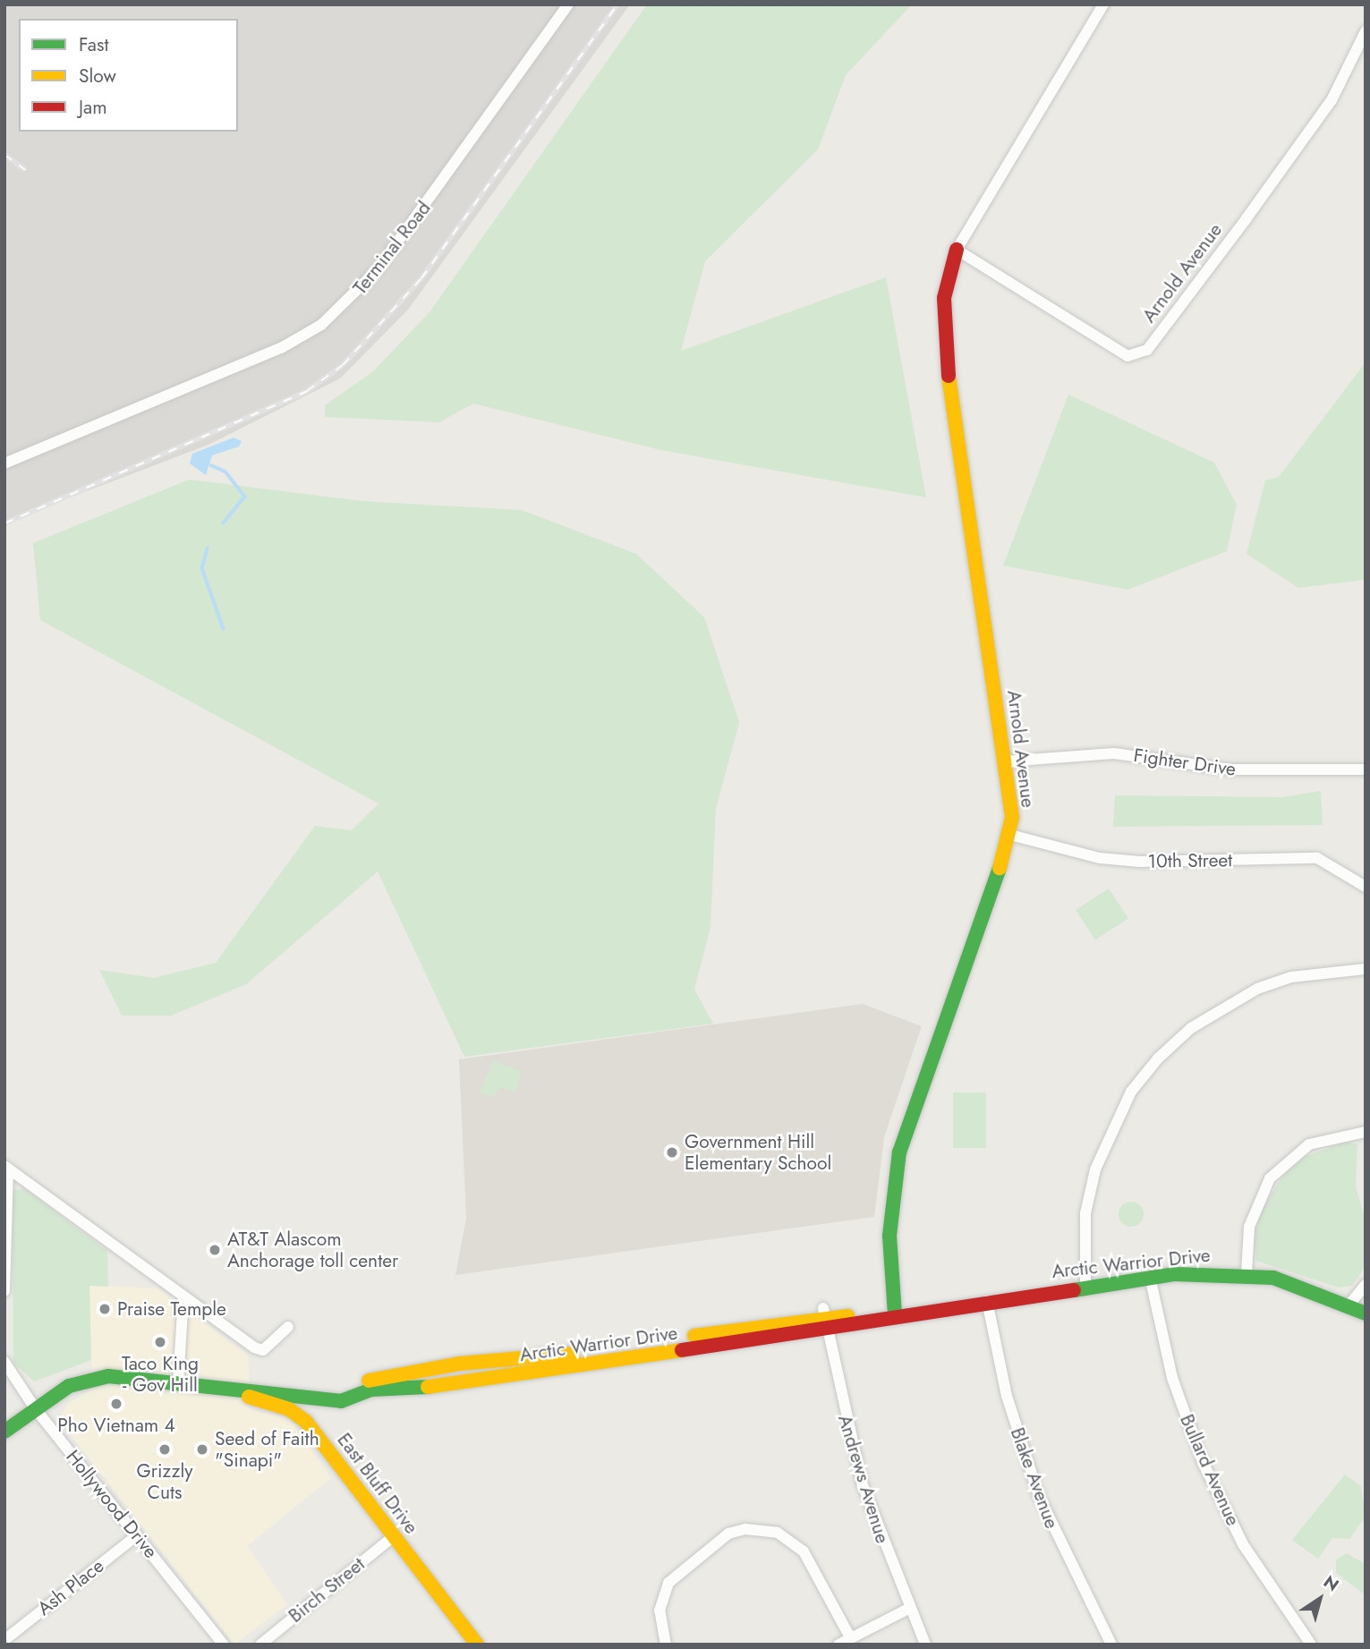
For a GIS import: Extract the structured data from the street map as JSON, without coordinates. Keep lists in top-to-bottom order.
{
  "streets": {
    "street": [
      "Terminal Road",
      "Arnold Avenue",
      "Fighter Drive",
      "10th Street",
      "Arctic Warrior Drive",
      "Bullard Avenue",
      "Blake Avenue",
      "Andrews Avenue",
      "East Bluff Drive",
      "Hollywood Drive",
      "Ash Place",
      "Birch Street"
    ]
  },
  "crossings": [
    ["Arnold Avenue", "Fighter Drive"],
    ["Arnold Avenue", "10th Street"],
    ["Arnold Avenue", "Arctic Warrior Drive"],
    ["Arctic Warrior Drive", "Bullard Avenue"],
    ["Arctic Warrior Drive", "Blake Avenue"],
    ["Arctic Warrior Drive", "Andrews Avenue"],
    ["Arctic Warrior Drive", "East Bluff Drive"],
    ["East Bluff Drive", "Birch Street"],
    ["Hollywood Drive", "Ash Place"]
  ],
  "places": [
    "Government Hill Elementary School",
    "AT&T Alascom Anchorage toll center",
    "Praise Temple",
    "Taco King - Gov Hill",
    "Pho Vietnam 4",
    "Grizzly Cuts",
    "Seed of Faith \"Sinapi\""
  ],
  "legend": ["Fast", "Slow", "Jam"],
  "north": "top right"
}
